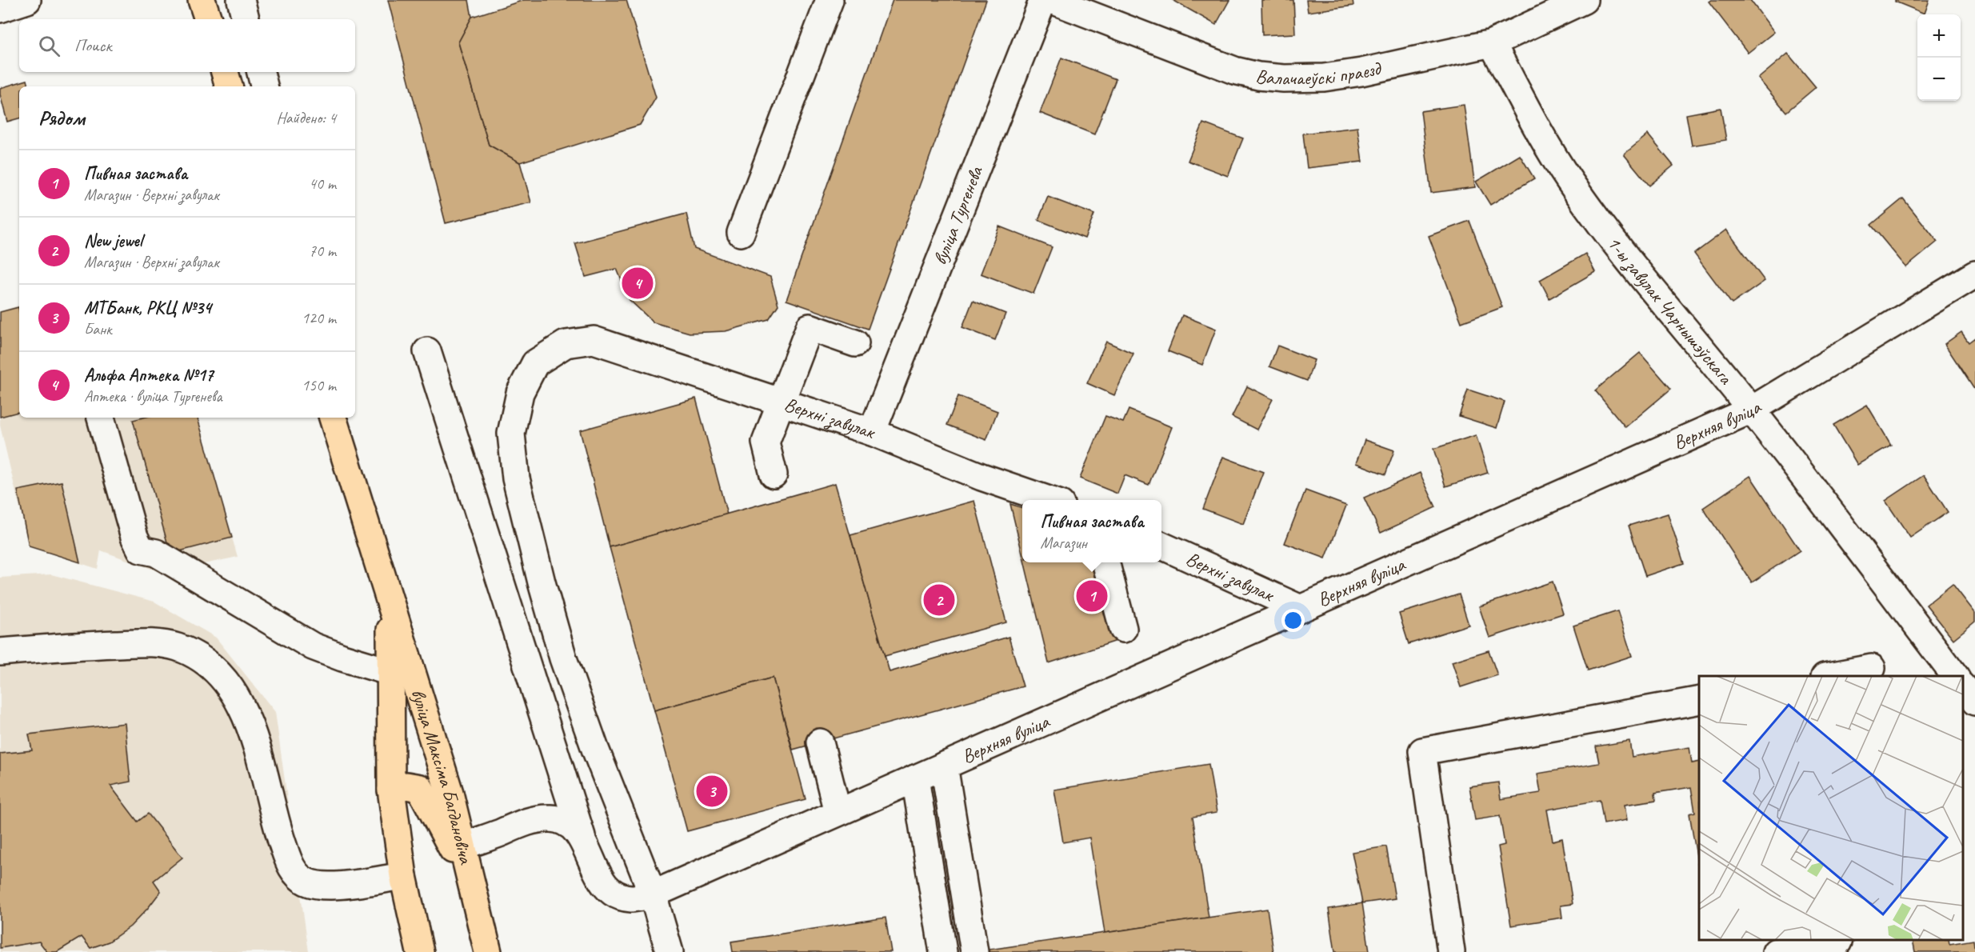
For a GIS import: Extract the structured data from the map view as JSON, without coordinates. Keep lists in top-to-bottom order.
{
  "streets": {
    "main road": ["вуліца Максіма Багдановіча"],
    "street": [
      "Валачаеўскі праезд",
      "вуліца Тургенева",
      "1-ы завулак Чарнышэўскага",
      "Верхні завулак",
      "Верхняя вуліца"
    ]
  },
  "crossings": [
    ["Валачаеўскі праезд", "1-ы завулак Чарнышэўскага"],
    ["вуліца Тургенева", "Верхні завулак"],
    ["1-ы завулак Чарнышэўскага", "Верхняя вуліца"],
    ["Верхні завулак", "Верхняя вуліца"]
  ],
  "page": {
    "map_buttons": ["+", "−"],
    "search": "Поиск",
    "heading": ["Рядом", "Найдено: 4"],
    "list": [
      {
        "mark": "1",
        "name": "Пивная застава",
        "note": "Магазин · Верхні завулак",
        "value": "40 m"
      },
      {
        "mark": "2",
        "name": "New jewel",
        "note": "Магазин · Верхні завулак",
        "value": "70 m"
      },
      {
        "mark": "3",
        "name": "МТБанк, РКЦ №34",
        "note": "Банк",
        "value": "120 m"
      },
      {
        "mark": "4",
        "name": "Альфа Аптека №17",
        "note": "Аптека · вуліца Тургенева",
        "value": "150 m"
      }
    ],
    "pins": [
      "4",
      "1",
      "2",
      "3"
    ],
    "popup": ["Пивная застава", "Магазин"]
  }
}
